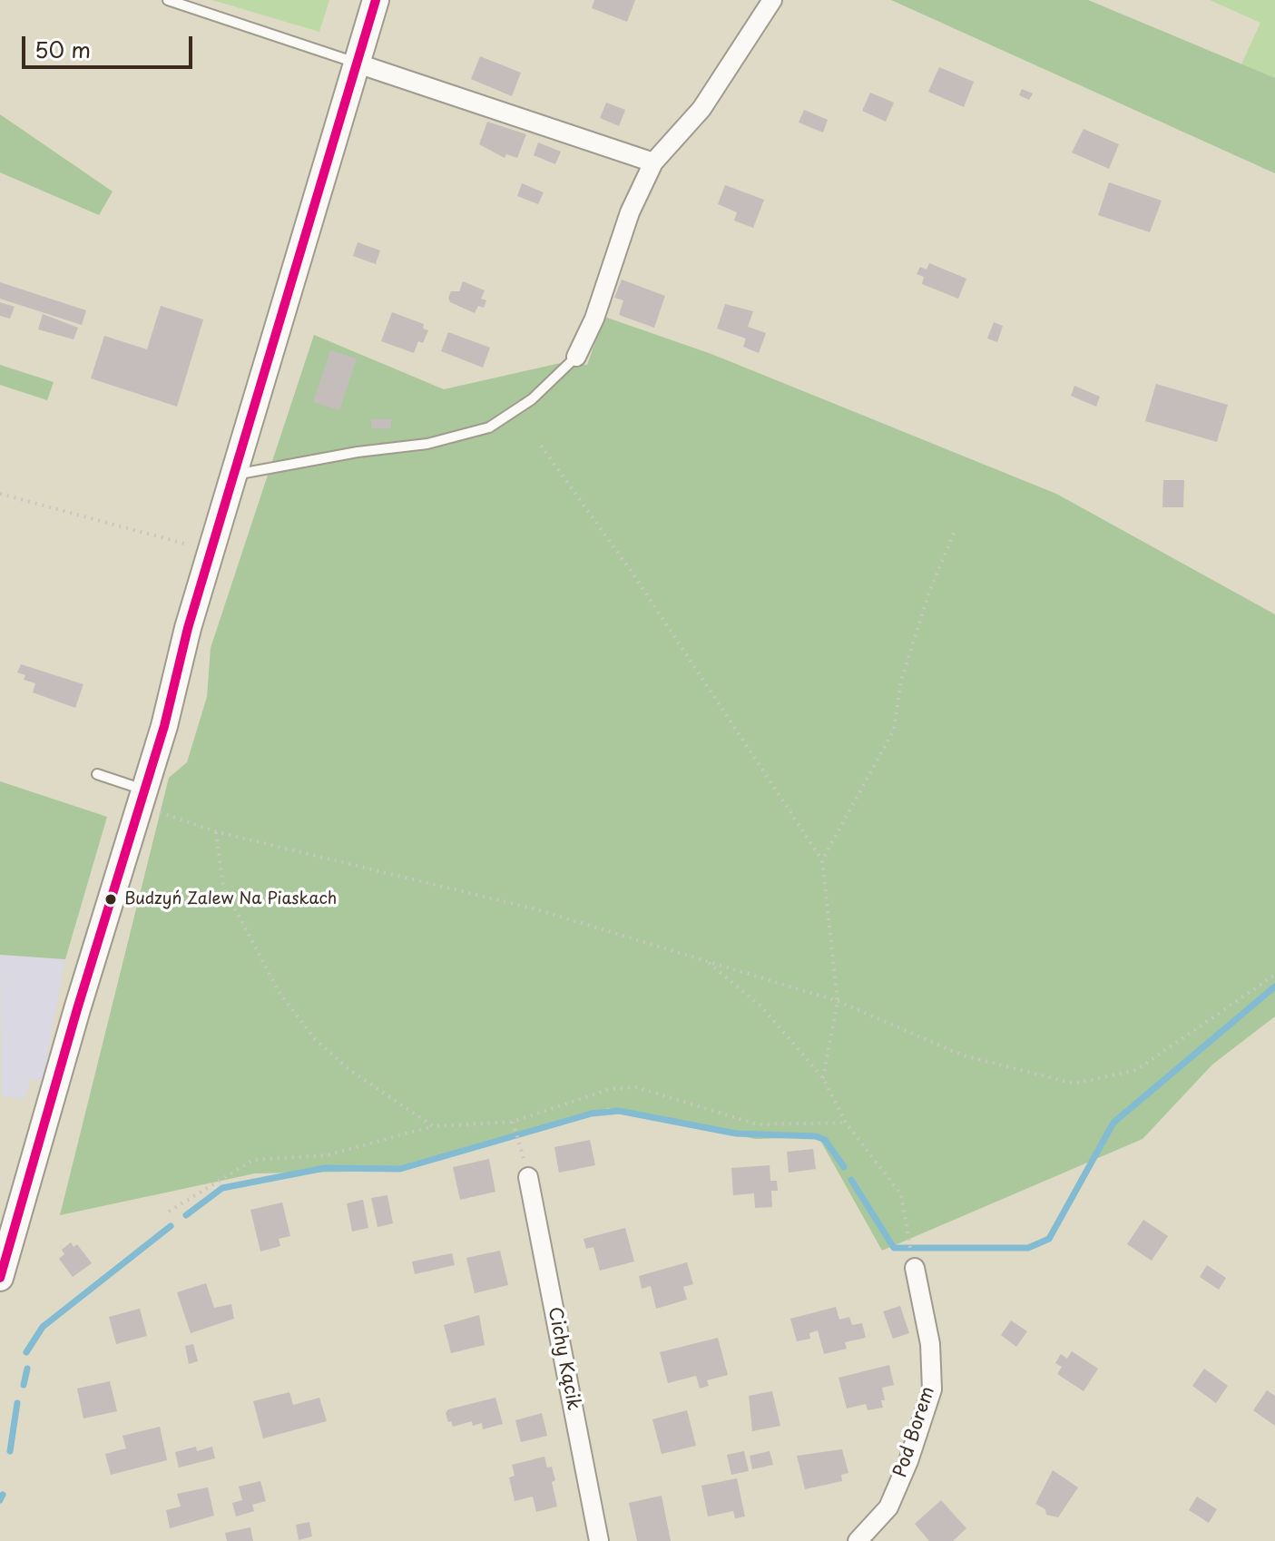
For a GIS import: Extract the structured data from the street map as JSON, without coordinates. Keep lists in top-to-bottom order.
{
  "streets": {
    "street": ["Cichy Kącik", "Pod Borem"]
  },
  "places": ["Budzyń Zalew Na Piaskach"],
  "scale_bar": "50 m"
}
